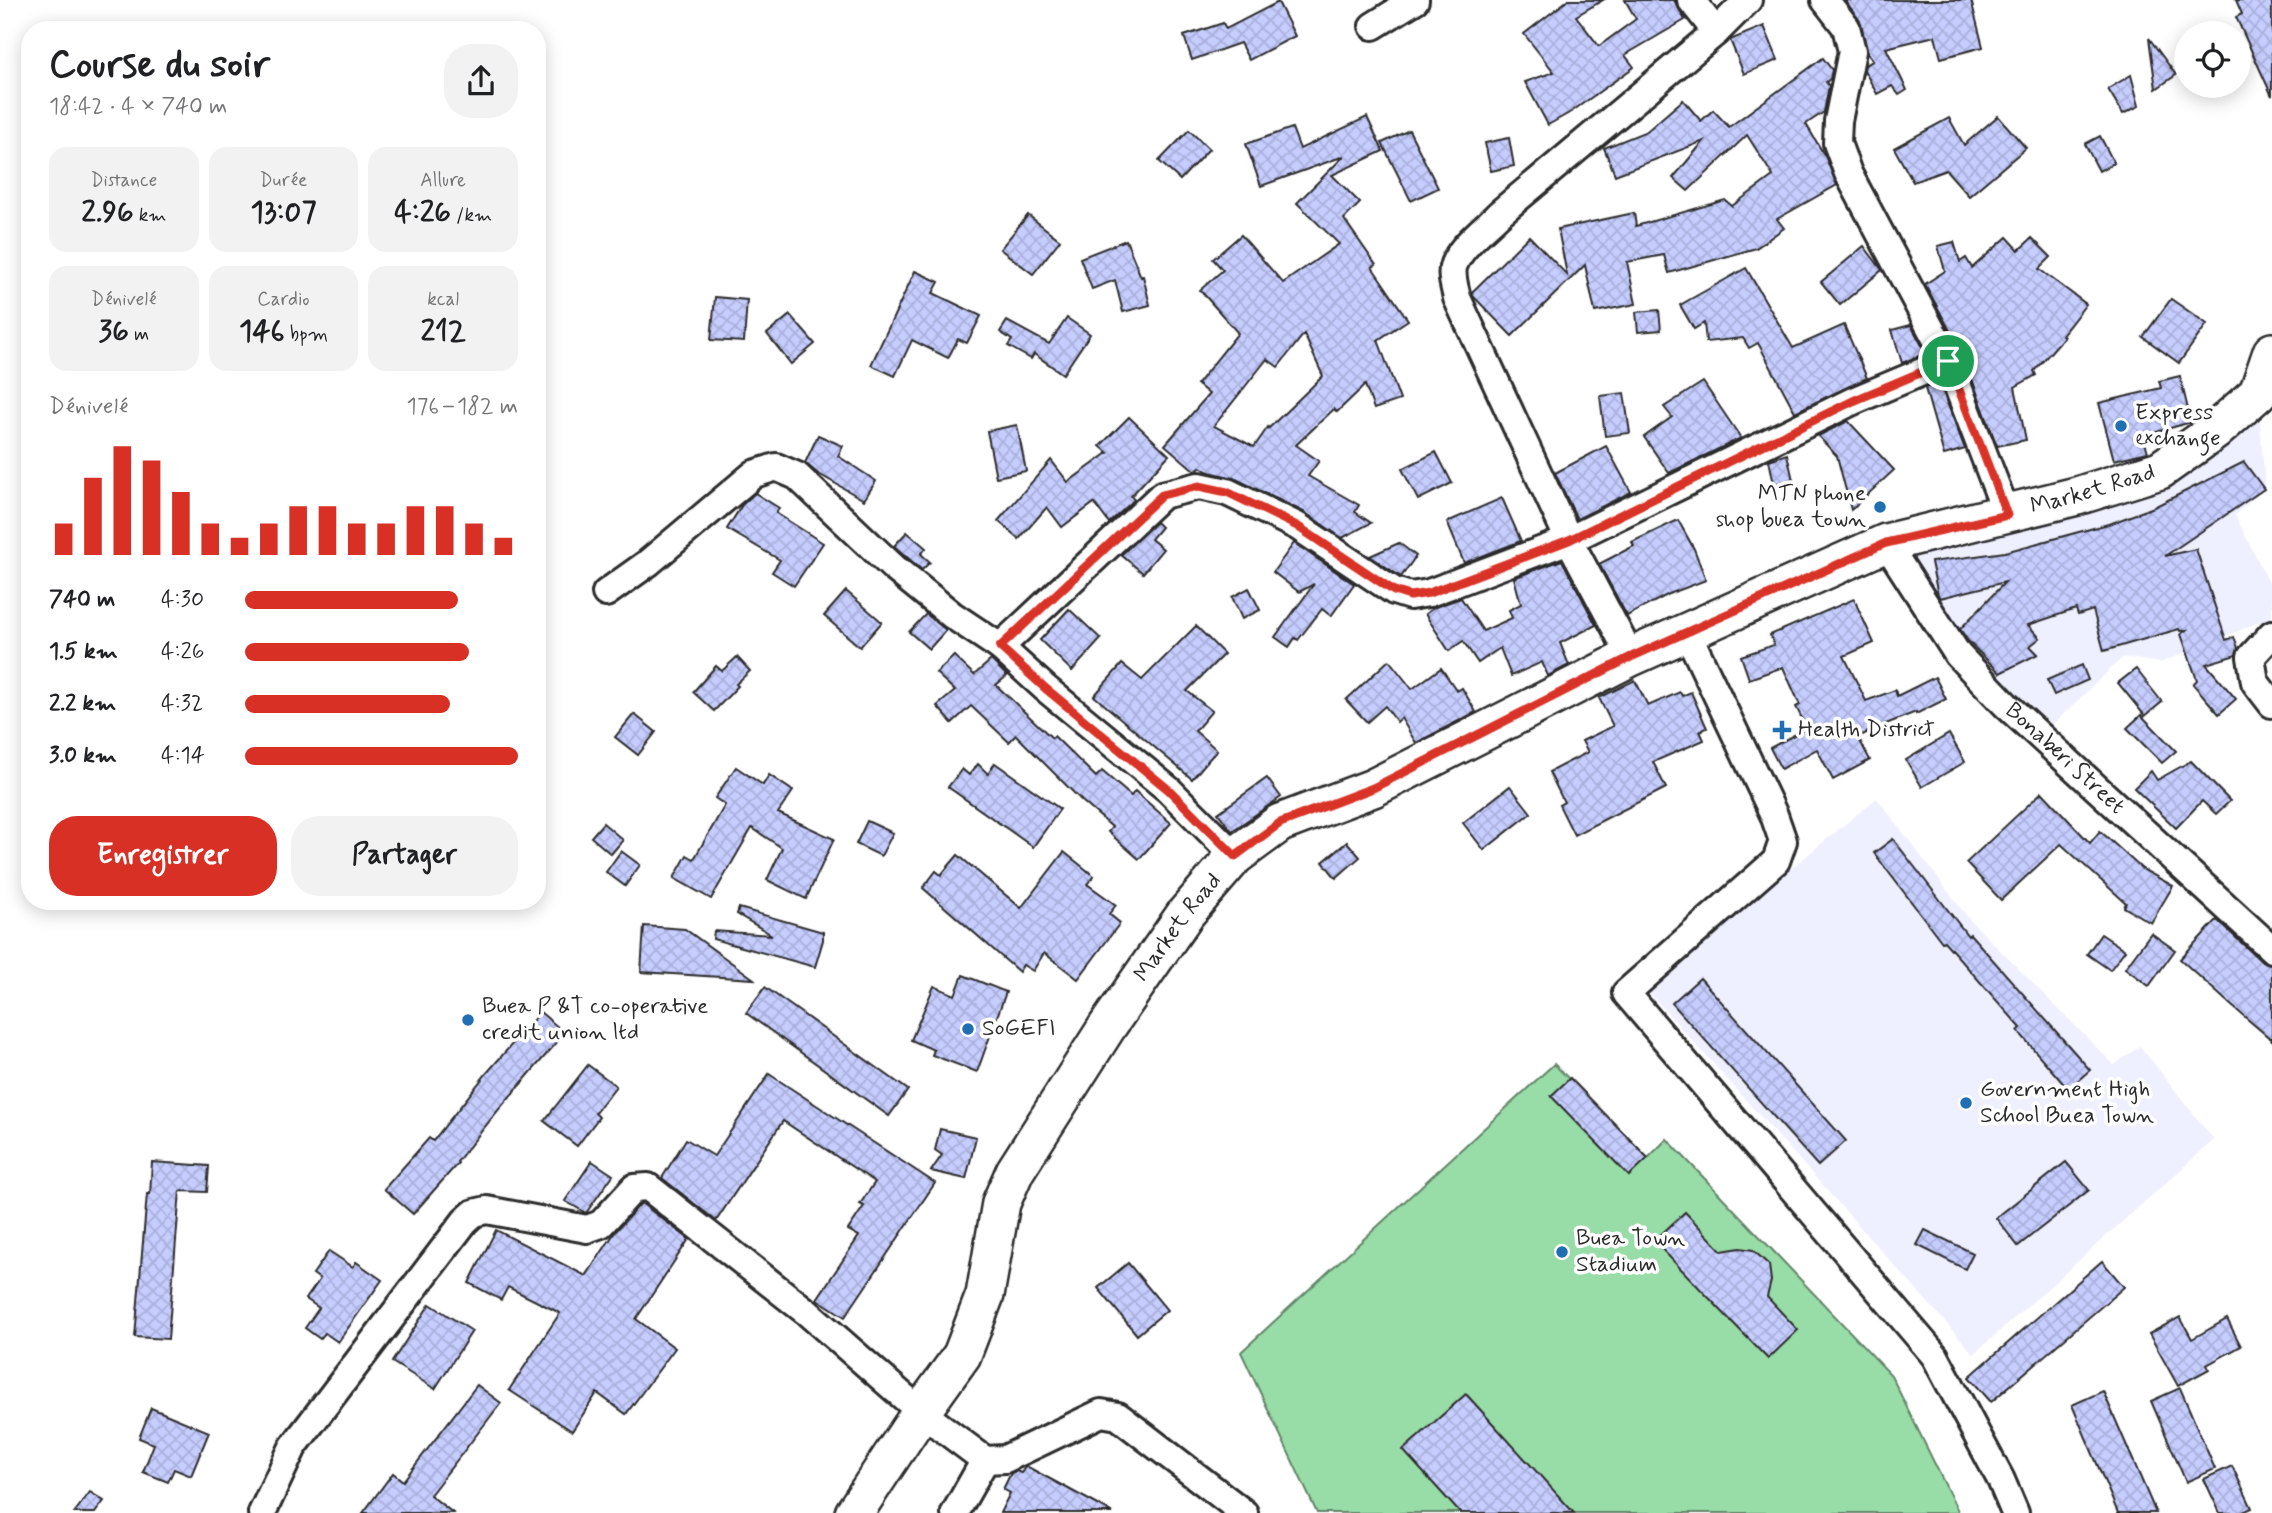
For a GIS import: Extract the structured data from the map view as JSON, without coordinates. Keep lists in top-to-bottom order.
{
  "streets": {
    "main road": ["Market Road"],
    "street": ["Bonaberi Street"]
  },
  "crossings": [
    ["Market Road", "Bonaberi Street"]
  ],
  "places": {
    "other": [
      "Express exchange",
      "MTN phone shop buea town",
      "Buea P &T co-operative credit union ltd",
      "SoGEFI",
      "Government High School Buea Town",
      "Buea Town Stadium"
    ],
    "health": ["Health District"]
  },
  "page": {
    "heading": ["Course du soir", "18:42 · 4 × 740 m"],
    "stats": [
      ["Distance", "2.96 km"],
      ["Durée", "13:07"],
      ["Allure", "4:26 /km"],
      ["Dénivelé", "36 m"],
      ["Cardio", "146 bpm"],
      ["kcal", "212"]
    ],
    "chart": ["Dénivelé", "176–182 m"],
    "list": [
      {
        "name": "740 m",
        "note": "4:30"
      },
      {
        "name": "1.5 km",
        "note": "4:26"
      },
      {
        "name": "2.2 km",
        "note": "4:32"
      },
      {
        "name": "3.0 km",
        "note": "4:14"
      }
    ],
    "buttons": ["Enregistrer", "Partager"]
  }
}
